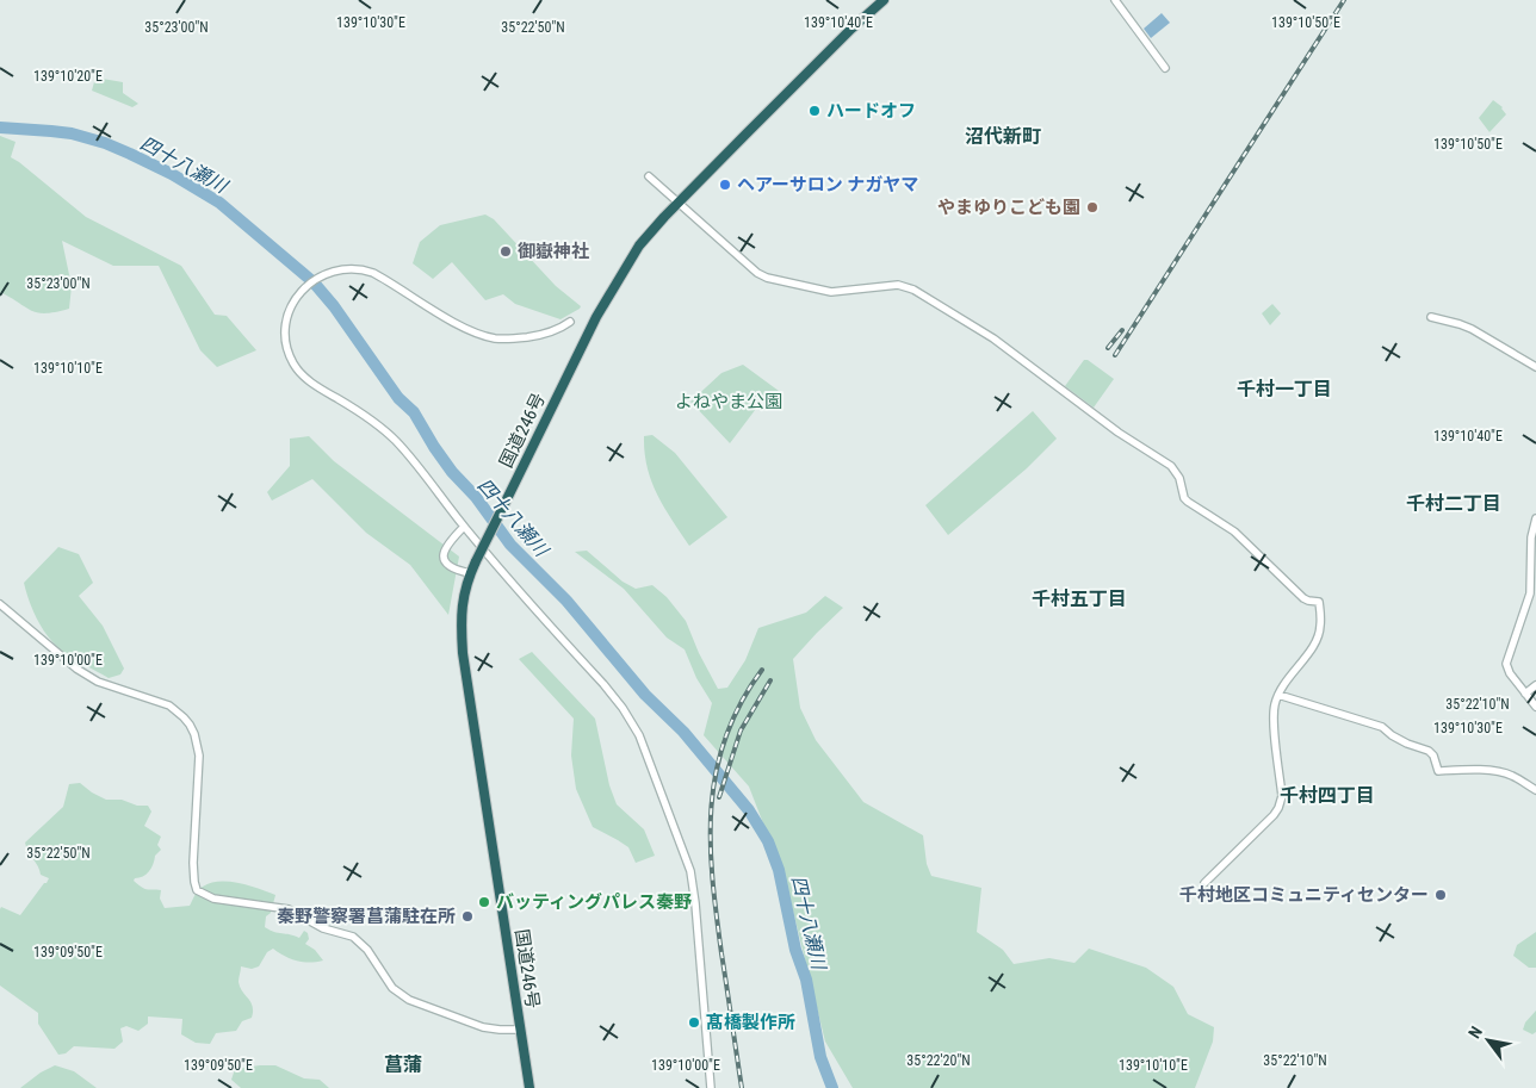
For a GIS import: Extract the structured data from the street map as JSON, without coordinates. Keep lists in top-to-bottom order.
{
  "streets": {
    "highway": ["国道246号"]
  },
  "districts": [
    "沼代新町",
    "千村一丁目",
    "千村二丁目",
    "千村五丁目",
    "千村四丁目",
    "菖蒲"
  ],
  "water": ["四十八瀬川"],
  "parks": ["よねやま公園"],
  "places": [
    "ハードオフ",
    "ヘアーサロン ナガヤマ",
    "やまゆりこども園",
    "御嶽神社",
    "千村地区コミュニティセンター",
    "バッティングパレス秦野",
    "秦野警察署菖蒲駐在所",
    "髙橋製作所"
  ],
  "north": "top left",
  "coordinates": [
    "139°10'30\"E",
    "139°10'50\"E",
    "139°10'40\"E",
    "35°23'00\"N",
    "35°22'50\"N",
    "139°10'20\"E",
    "139°10'10\"E",
    "139°10'00\"E",
    "35°22'10\"N",
    "139°09'50\"E",
    "35°22'20\"N"
  ]
}
